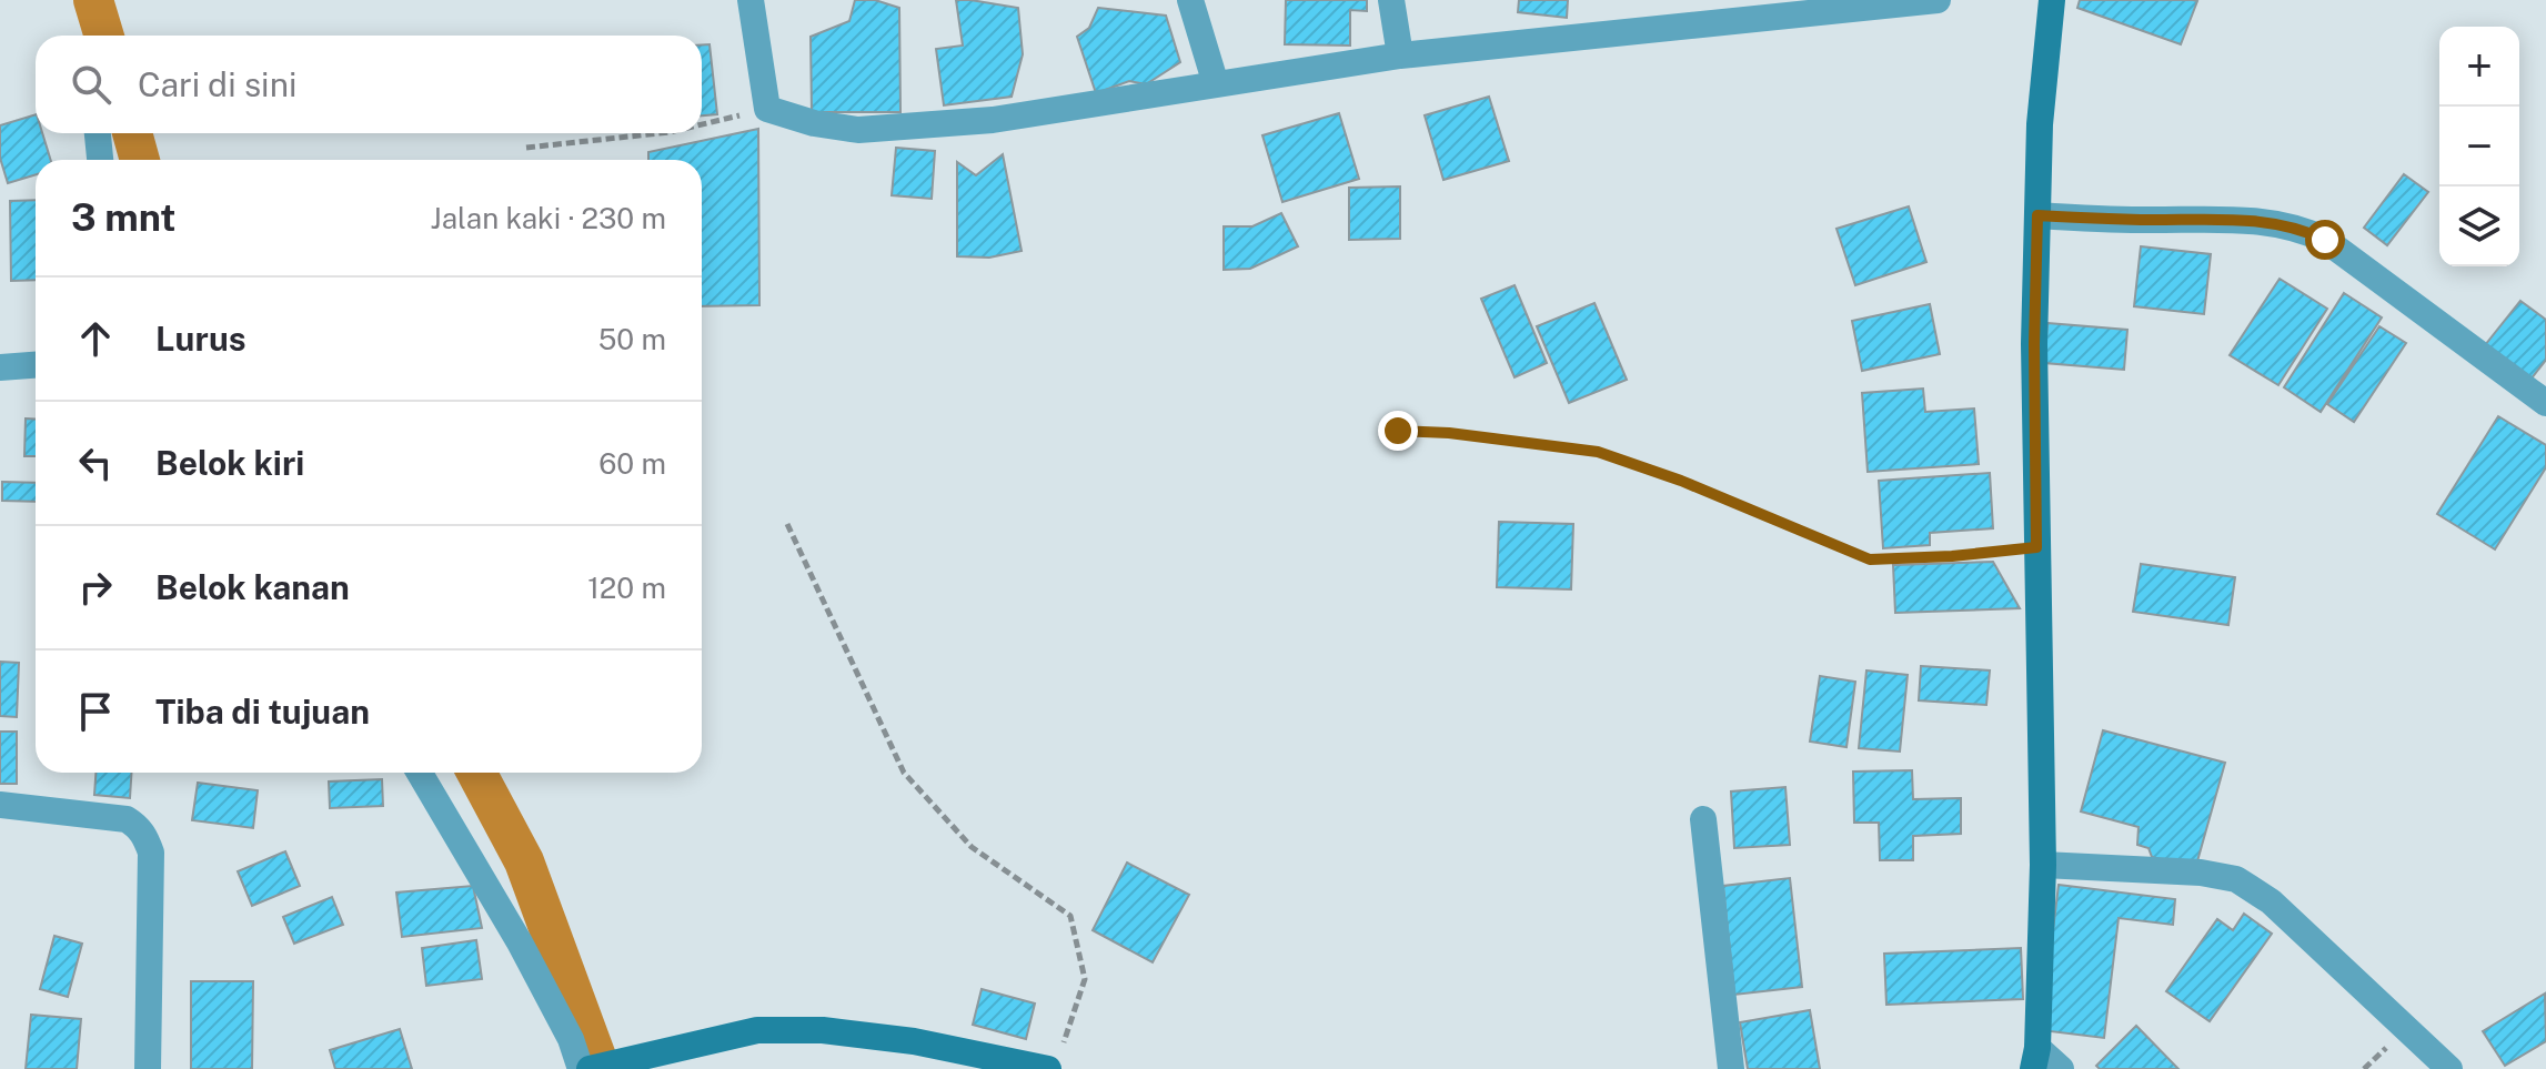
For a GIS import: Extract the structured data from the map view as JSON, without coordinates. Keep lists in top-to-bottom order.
{
  "page": {
    "map_buttons": ["+", "−"],
    "search": "Cari di sini",
    "heading": ["3 mnt", "Jalan kaki · 230 m"],
    "list": [
      ["Lurus", "50 m"],
      ["Belok kiri", "60 m"],
      ["Belok kanan", "120 m"],
      "Tiba di tujuan"
    ]
  }
}
